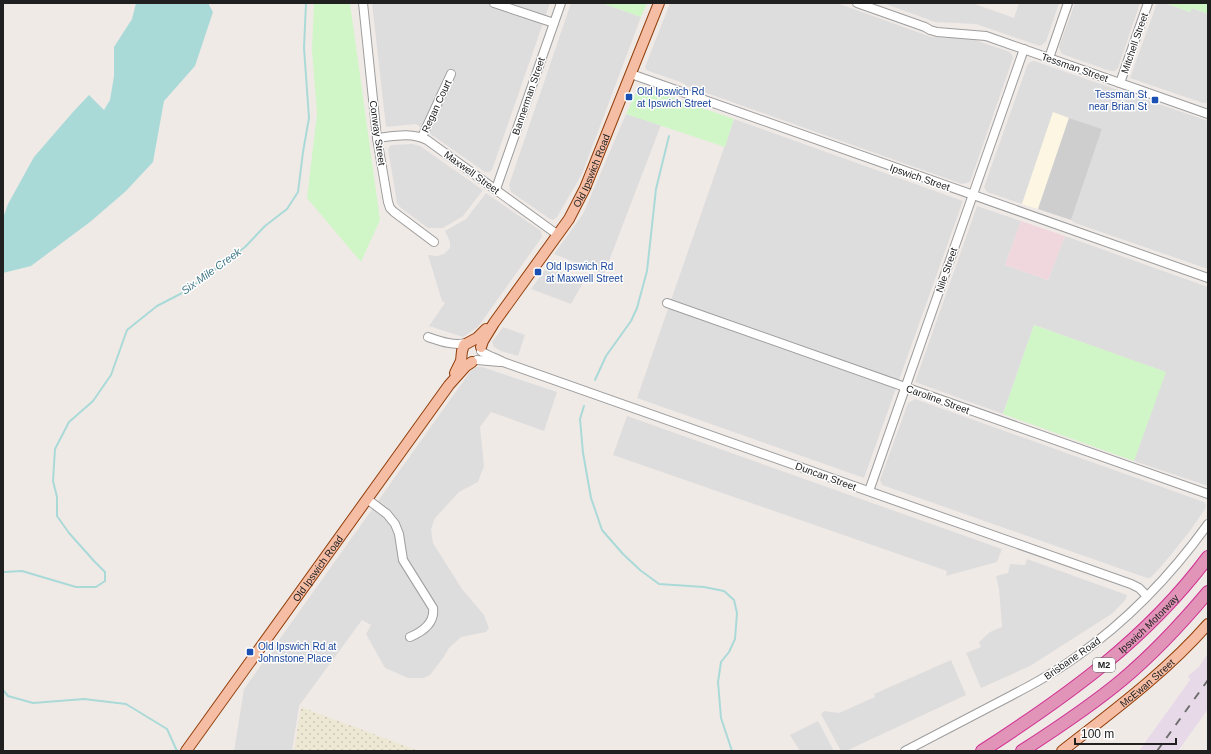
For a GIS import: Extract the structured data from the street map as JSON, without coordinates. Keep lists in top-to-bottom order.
{
  "streets": {
    "highway": ["Ipswich Motorway", "M2"],
    "main road": ["Old Ipswich Road", "McEwan Street"],
    "street": [
      "Mitchell Street",
      "Tessman Street",
      "Bannerman Street",
      "Regan Court",
      "Conway Street",
      "Maxwell Street",
      "Ipswich Street",
      "Nile Street",
      "Caroline Street",
      "Duncan Street",
      "Brisbane Road"
    ]
  },
  "crossings": [
    ["Mitchell Street", "Tessman Street"],
    ["Tessman Street", "Nile Street"],
    ["Bannerman Street", "Maxwell Street"],
    ["Regan Court", "Maxwell Street"],
    ["Old Ipswich Road", "Maxwell Street"],
    ["Old Ipswich Road", "Ipswich Street"],
    ["Old Ipswich Road", "Duncan Street"],
    ["Ipswich Street", "Nile Street"],
    ["Nile Street", "Caroline Street"],
    ["Nile Street", "Duncan Street"],
    ["Duncan Street", "Brisbane Road"]
  ],
  "water": ["Six Mile Creek"],
  "places": {
    "transit": [
      "Old Ipswich Rd at Ipswich Street",
      "Tessman St near Brian St",
      "Old Ipswich Rd at Maxwell Street",
      "Old Ipswich Rd at Johnstone Place"
    ]
  },
  "scale_bar": "100 m"
}
